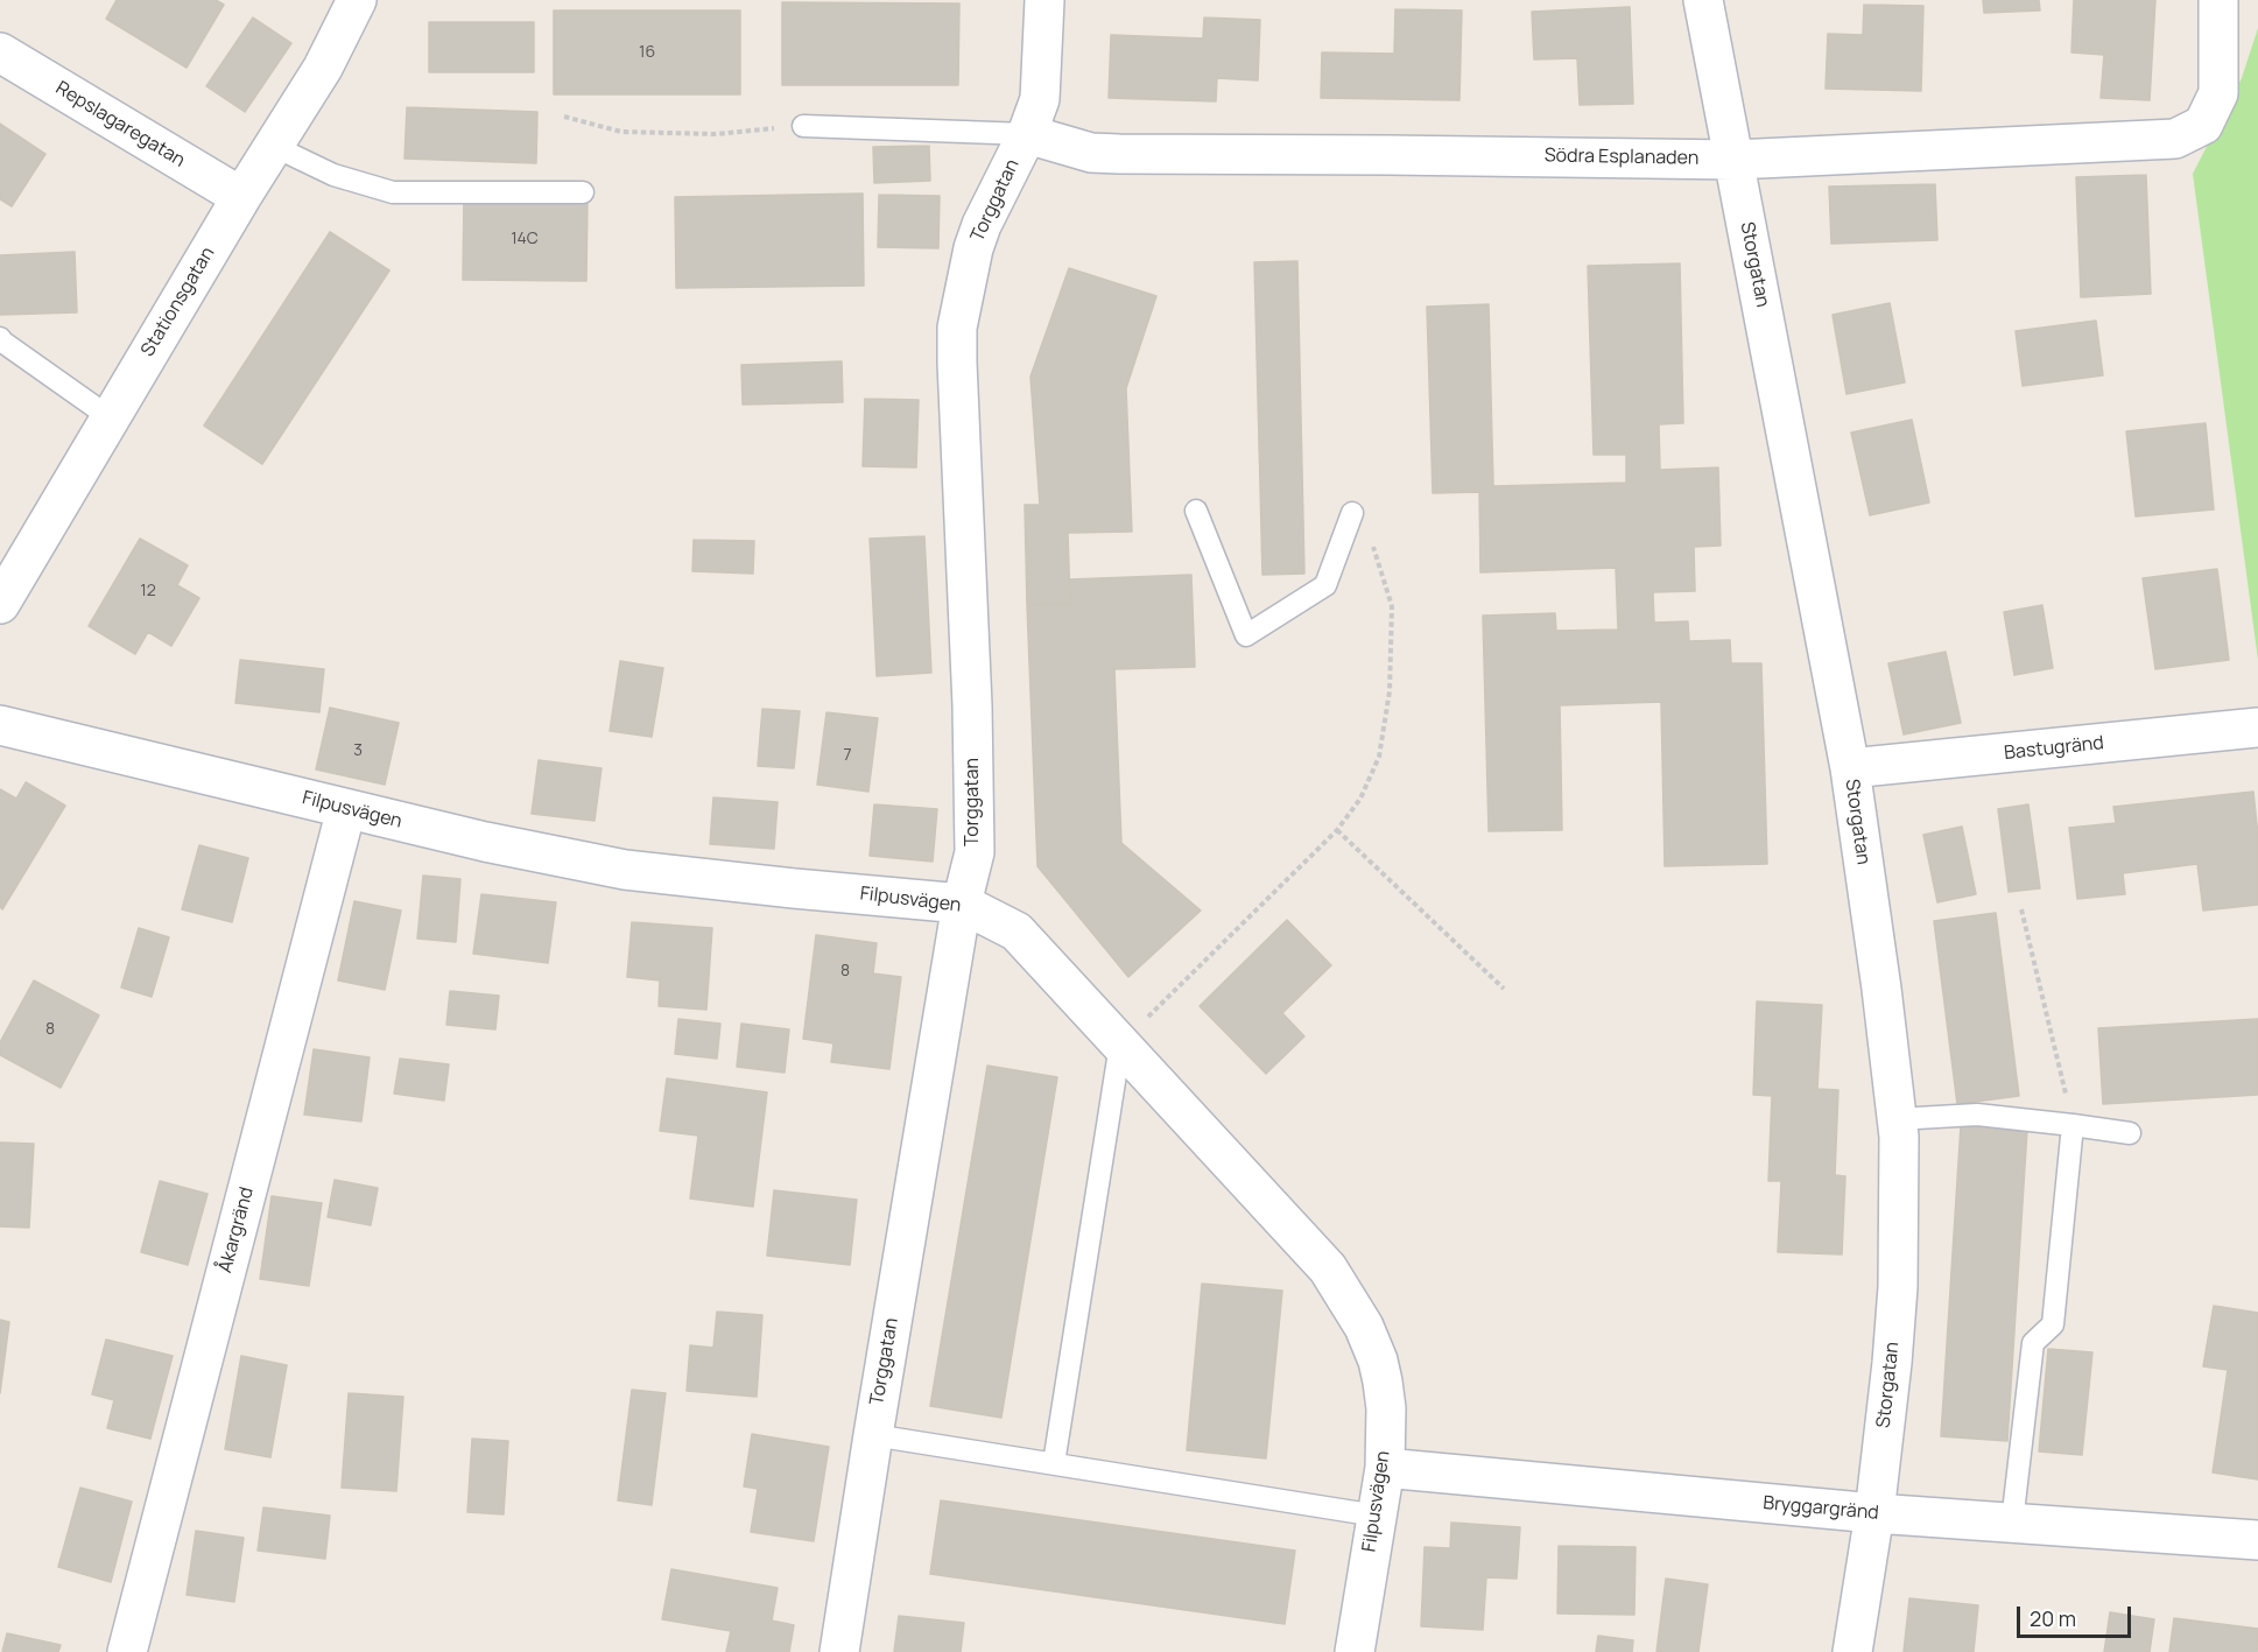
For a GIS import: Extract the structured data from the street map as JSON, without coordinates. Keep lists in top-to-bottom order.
{
  "streets": {
    "street": [
      "Repslagaregatan",
      "Södra Esplanaden",
      "Torggatan",
      "Storgatan",
      "Stationsgatan",
      "Bastugränd",
      "Filpusvägen",
      "Åkargränd",
      "Bryggargränd"
    ]
  },
  "crossings": [
    ["Repslagaregatan", "Stationsgatan"],
    ["Södra Esplanaden", "Torggatan"],
    ["Södra Esplanaden", "Storgatan"],
    ["Torggatan", "Filpusvägen"],
    ["Storgatan", "Bastugränd"],
    ["Storgatan", "Bryggargränd"],
    ["Filpusvägen", "Åkargränd"],
    ["Filpusvägen", "Bryggargränd"]
  ],
  "house_numbers": [
    "16",
    "14C",
    "12",
    "3",
    "7",
    "8",
    "8"
  ],
  "scale_bar": "20 m"
}
